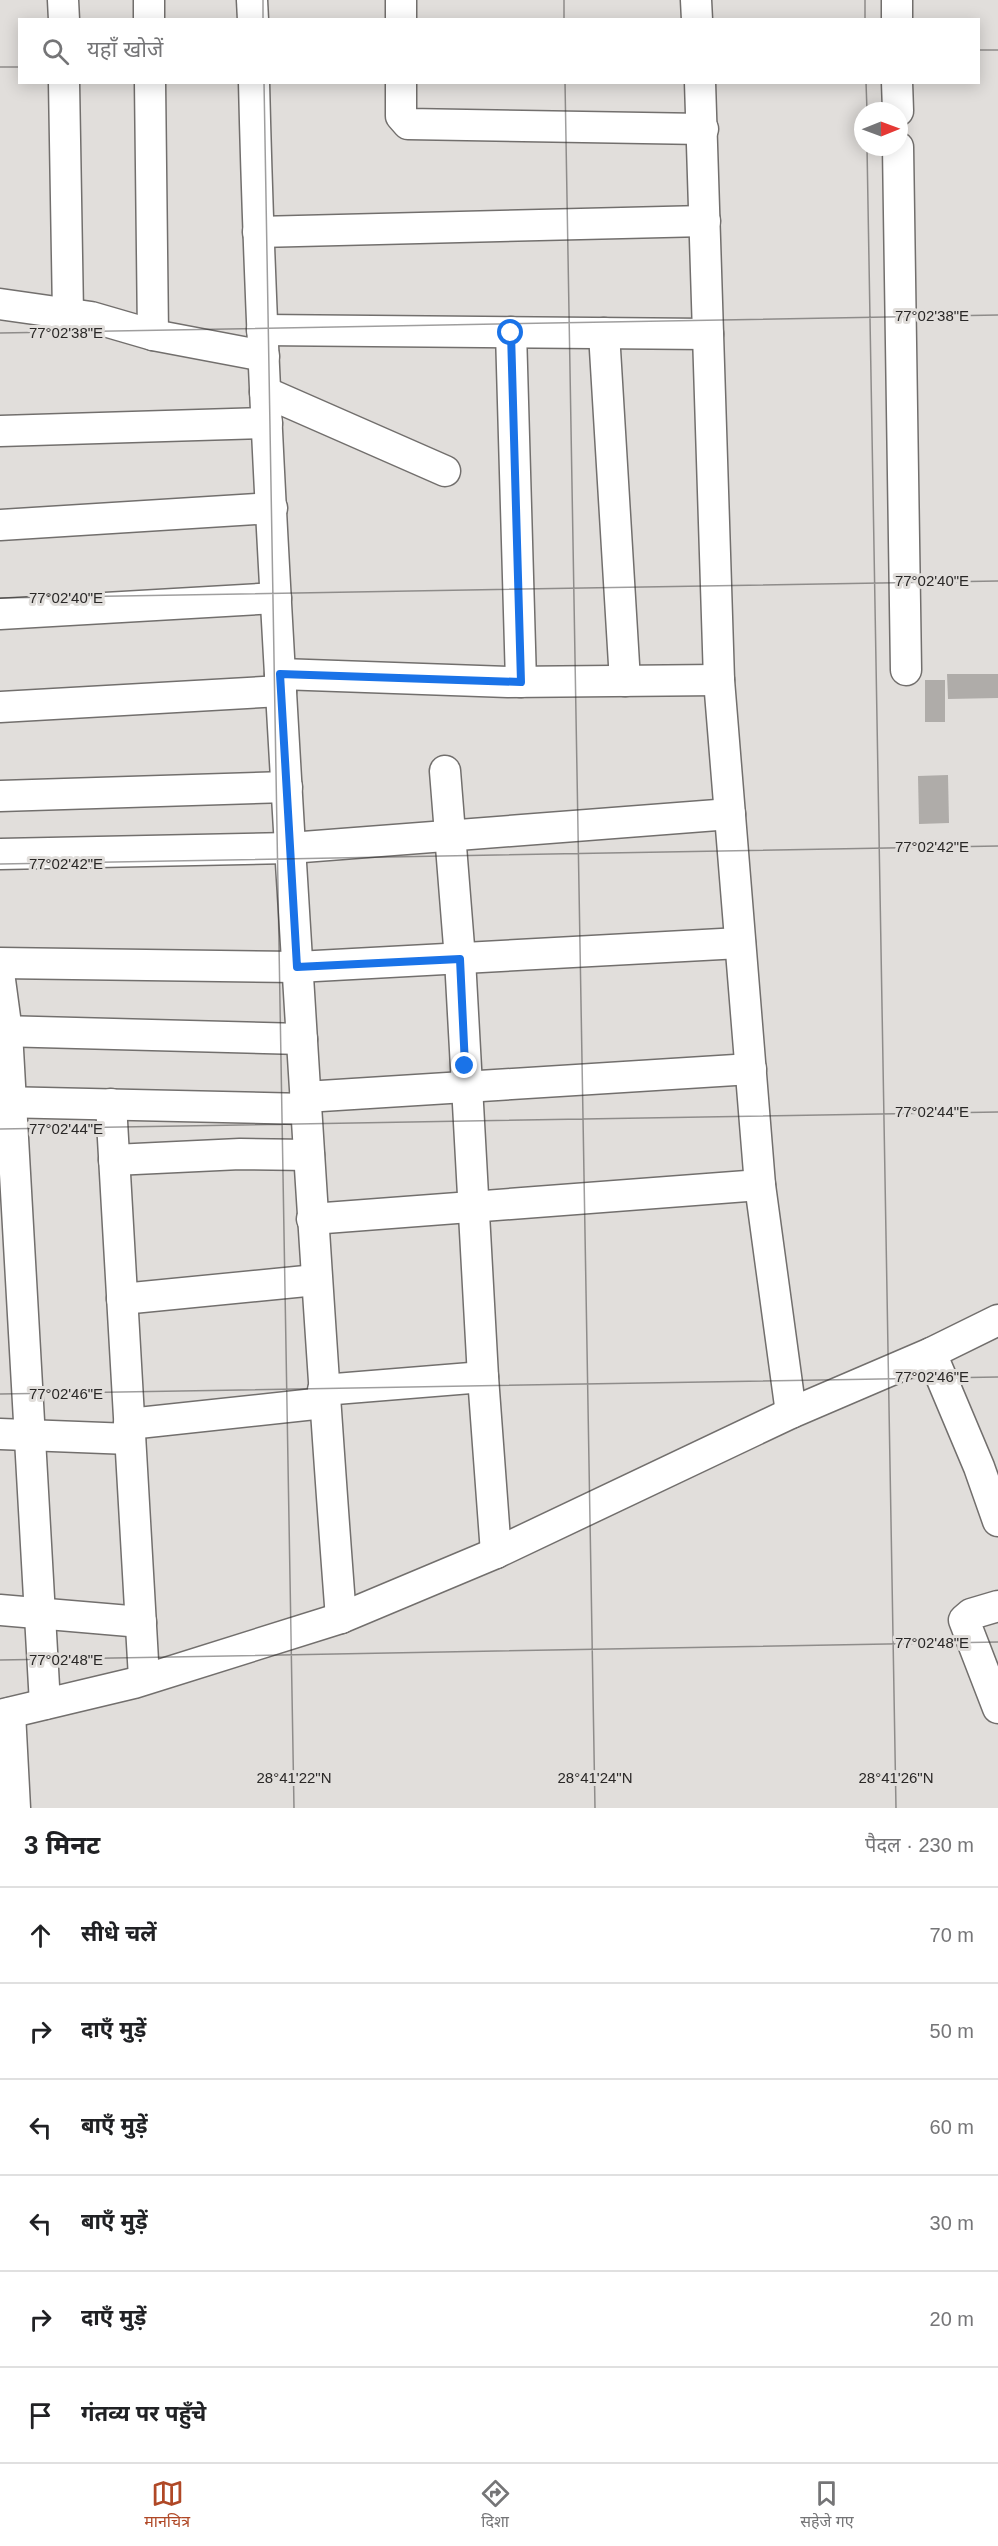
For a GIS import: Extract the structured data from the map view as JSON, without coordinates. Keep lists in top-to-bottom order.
{
  "north": "right",
  "page": {
    "search": "यहाँ खोजें",
    "heading": ["3 मिनट", "पैदल · 230 m"],
    "list": [
      ["सीधे चलें", "70 m"],
      ["दाएँ मुड़ें", "50 m"],
      ["बाएँ मुड़ें", "60 m"],
      ["बाएँ मुड़ें", "30 m"],
      ["दाएँ मुड़ें", "20 m"],
      "गंतव्य पर पहुँचे"
    ],
    "nav": ["मानचित्र", "दिशा", "सहेजे गए"]
  },
  "coordinates": [
    "77°02'38\"E",
    "77°02'40\"E",
    "77°02'42\"E",
    "77°02'44\"E",
    "77°02'46\"E",
    "77°02'48\"E",
    "28°41'22\"N",
    "28°41'24\"N",
    "28°41'26\"N"
  ]
}
